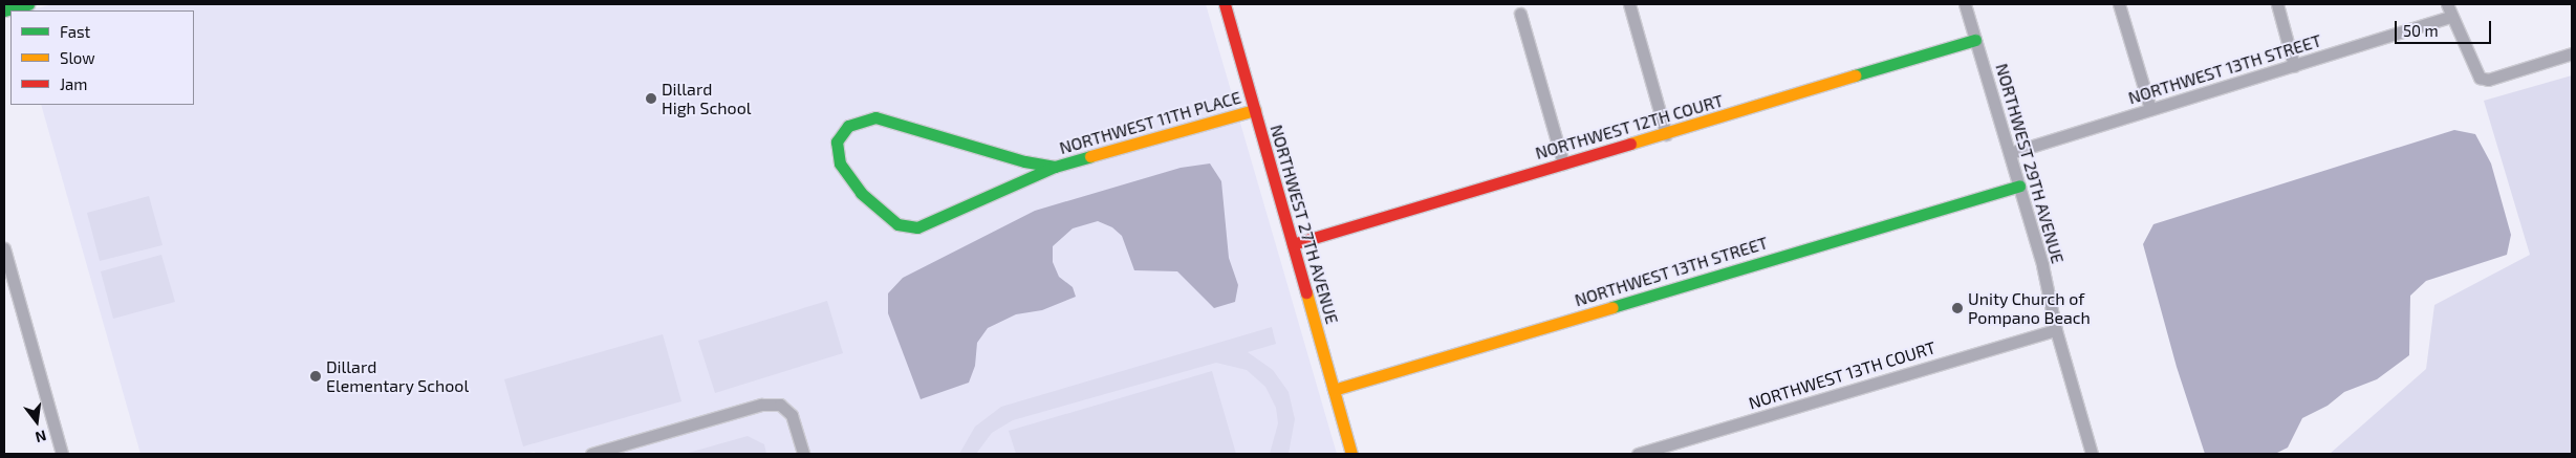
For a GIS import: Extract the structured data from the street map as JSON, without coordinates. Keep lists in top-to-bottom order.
{
  "streets": {
    "street": [
      "NORTHWEST 13TH STREET",
      "NORTHWEST 11TH PLACE",
      "NORTHWEST 12TH COURT",
      "NORTHWEST 29TH AVENUE",
      "NORTHWEST 27TH AVENUE",
      "NORTHWEST 13TH COURT"
    ]
  },
  "crossings": [
    ["NORTHWEST 13TH STREET", "NORTHWEST 29TH AVENUE"],
    ["NORTHWEST 13TH STREET", "NORTHWEST 27TH AVENUE"],
    ["NORTHWEST 11TH PLACE", "NORTHWEST 27TH AVENUE"],
    ["NORTHWEST 12TH COURT", "NORTHWEST 29TH AVENUE"],
    ["NORTHWEST 12TH COURT", "NORTHWEST 27TH AVENUE"],
    ["NORTHWEST 29TH AVENUE", "NORTHWEST 13TH COURT"]
  ],
  "places": ["Dillard High School", "Unity Church of Pompano Beach", "Dillard Elementary School"],
  "legend": ["Fast", "Slow", "Jam"],
  "scale_bar": "50 m",
  "north": "bottom"
}
